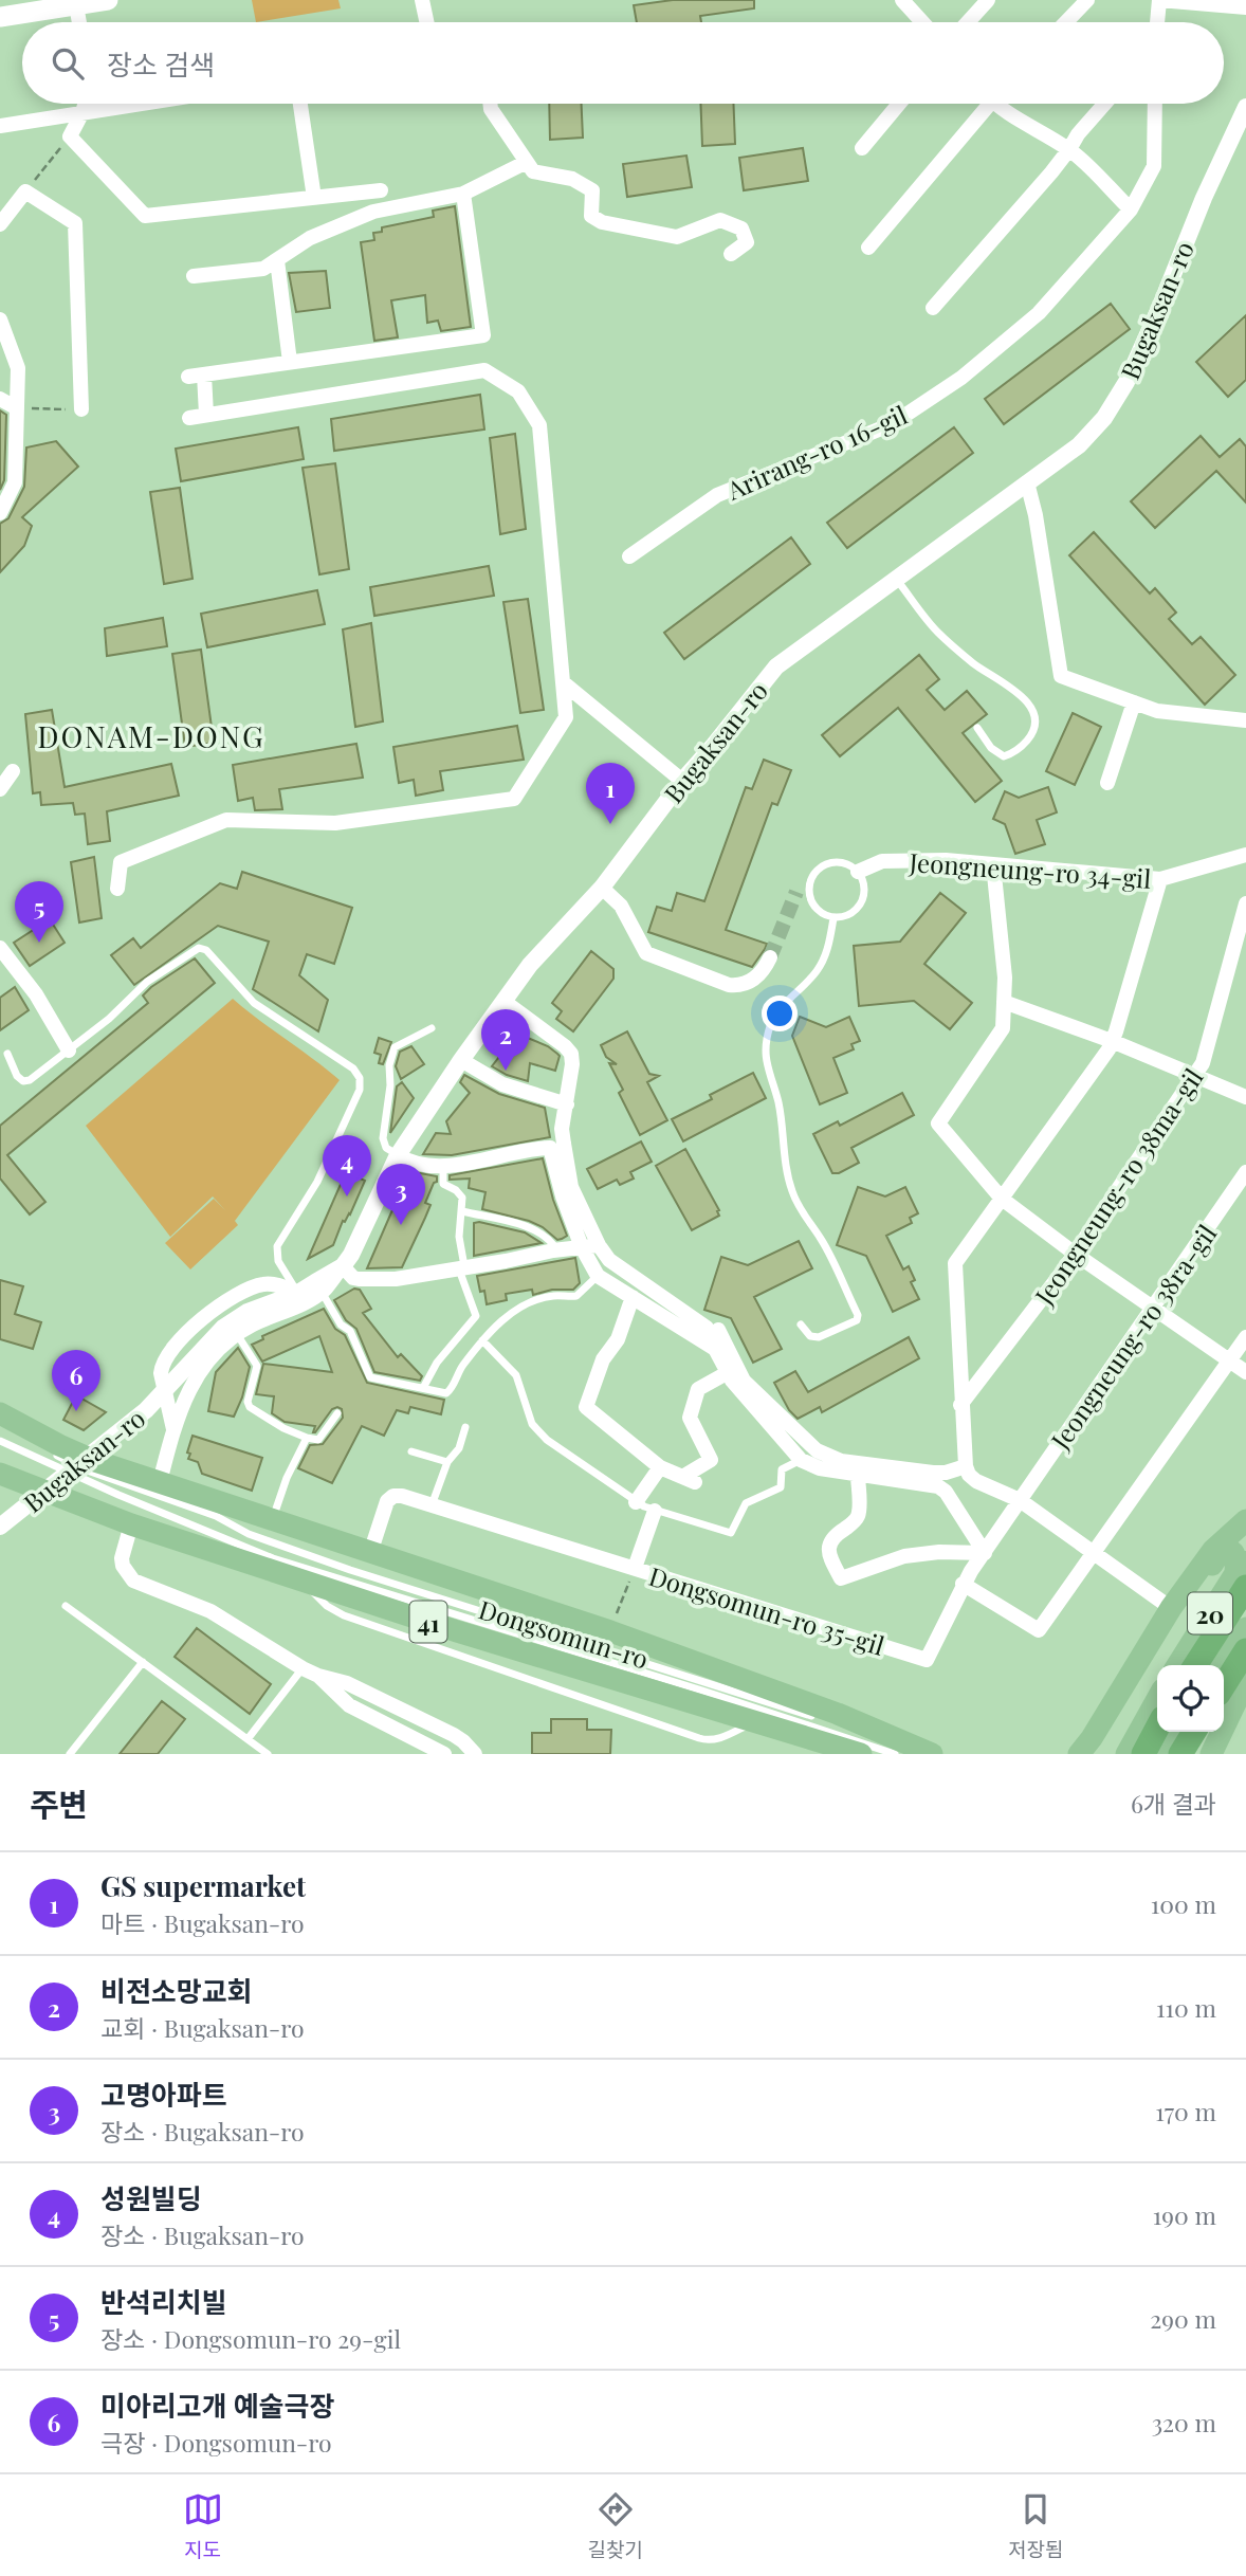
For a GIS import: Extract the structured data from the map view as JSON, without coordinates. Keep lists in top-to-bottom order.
{
  "streets": {
    "main road": ["20", "41", "Dongsomun-ro"],
    "street": [
      "Bugaksan-ro",
      "Arirang-ro 16-gil",
      "Jeongneung-ro 34-gil",
      "Jeongneung-ro 38ma-gil",
      "Jeongneung-ro 38ra-gil",
      "Dongsomun-ro 35-gil"
    ]
  },
  "crossings": [
    ["Jeongneung-ro 38ra-gil", "Dongsomun-ro 35-gil"],
    ["Dongsomun-ro 35-gil", "Dongsomun-ro"]
  ],
  "districts": ["DONAM-DONG"],
  "page": {
    "search": "장소 검색",
    "pins": [
      "1",
      "5",
      "2",
      "4",
      "3",
      "6"
    ],
    "heading": ["주변", "6개 결과"],
    "list": [
      {
        "mark": "1",
        "name": "GS supermarket",
        "note": "마트 · Bugaksan-ro",
        "value": "100 m"
      },
      {
        "mark": "2",
        "name": "비전소망교회",
        "note": "교회 · Bugaksan-ro",
        "value": "110 m"
      },
      {
        "mark": "3",
        "name": "고명아파트",
        "note": "장소 · Bugaksan-ro",
        "value": "170 m"
      },
      {
        "mark": "4",
        "name": "성원빌딩",
        "note": "장소 · Bugaksan-ro",
        "value": "190 m"
      },
      {
        "mark": "5",
        "name": "반석리치빌",
        "note": "장소 · Dongsomun-ro 29-gil",
        "value": "290 m"
      },
      {
        "mark": "6",
        "name": "미아리고개 예술극장",
        "note": "극장 · Dongsomun-ro",
        "value": "320 m"
      }
    ],
    "nav": ["지도", "길찾기", "저장됨"]
  }
}
